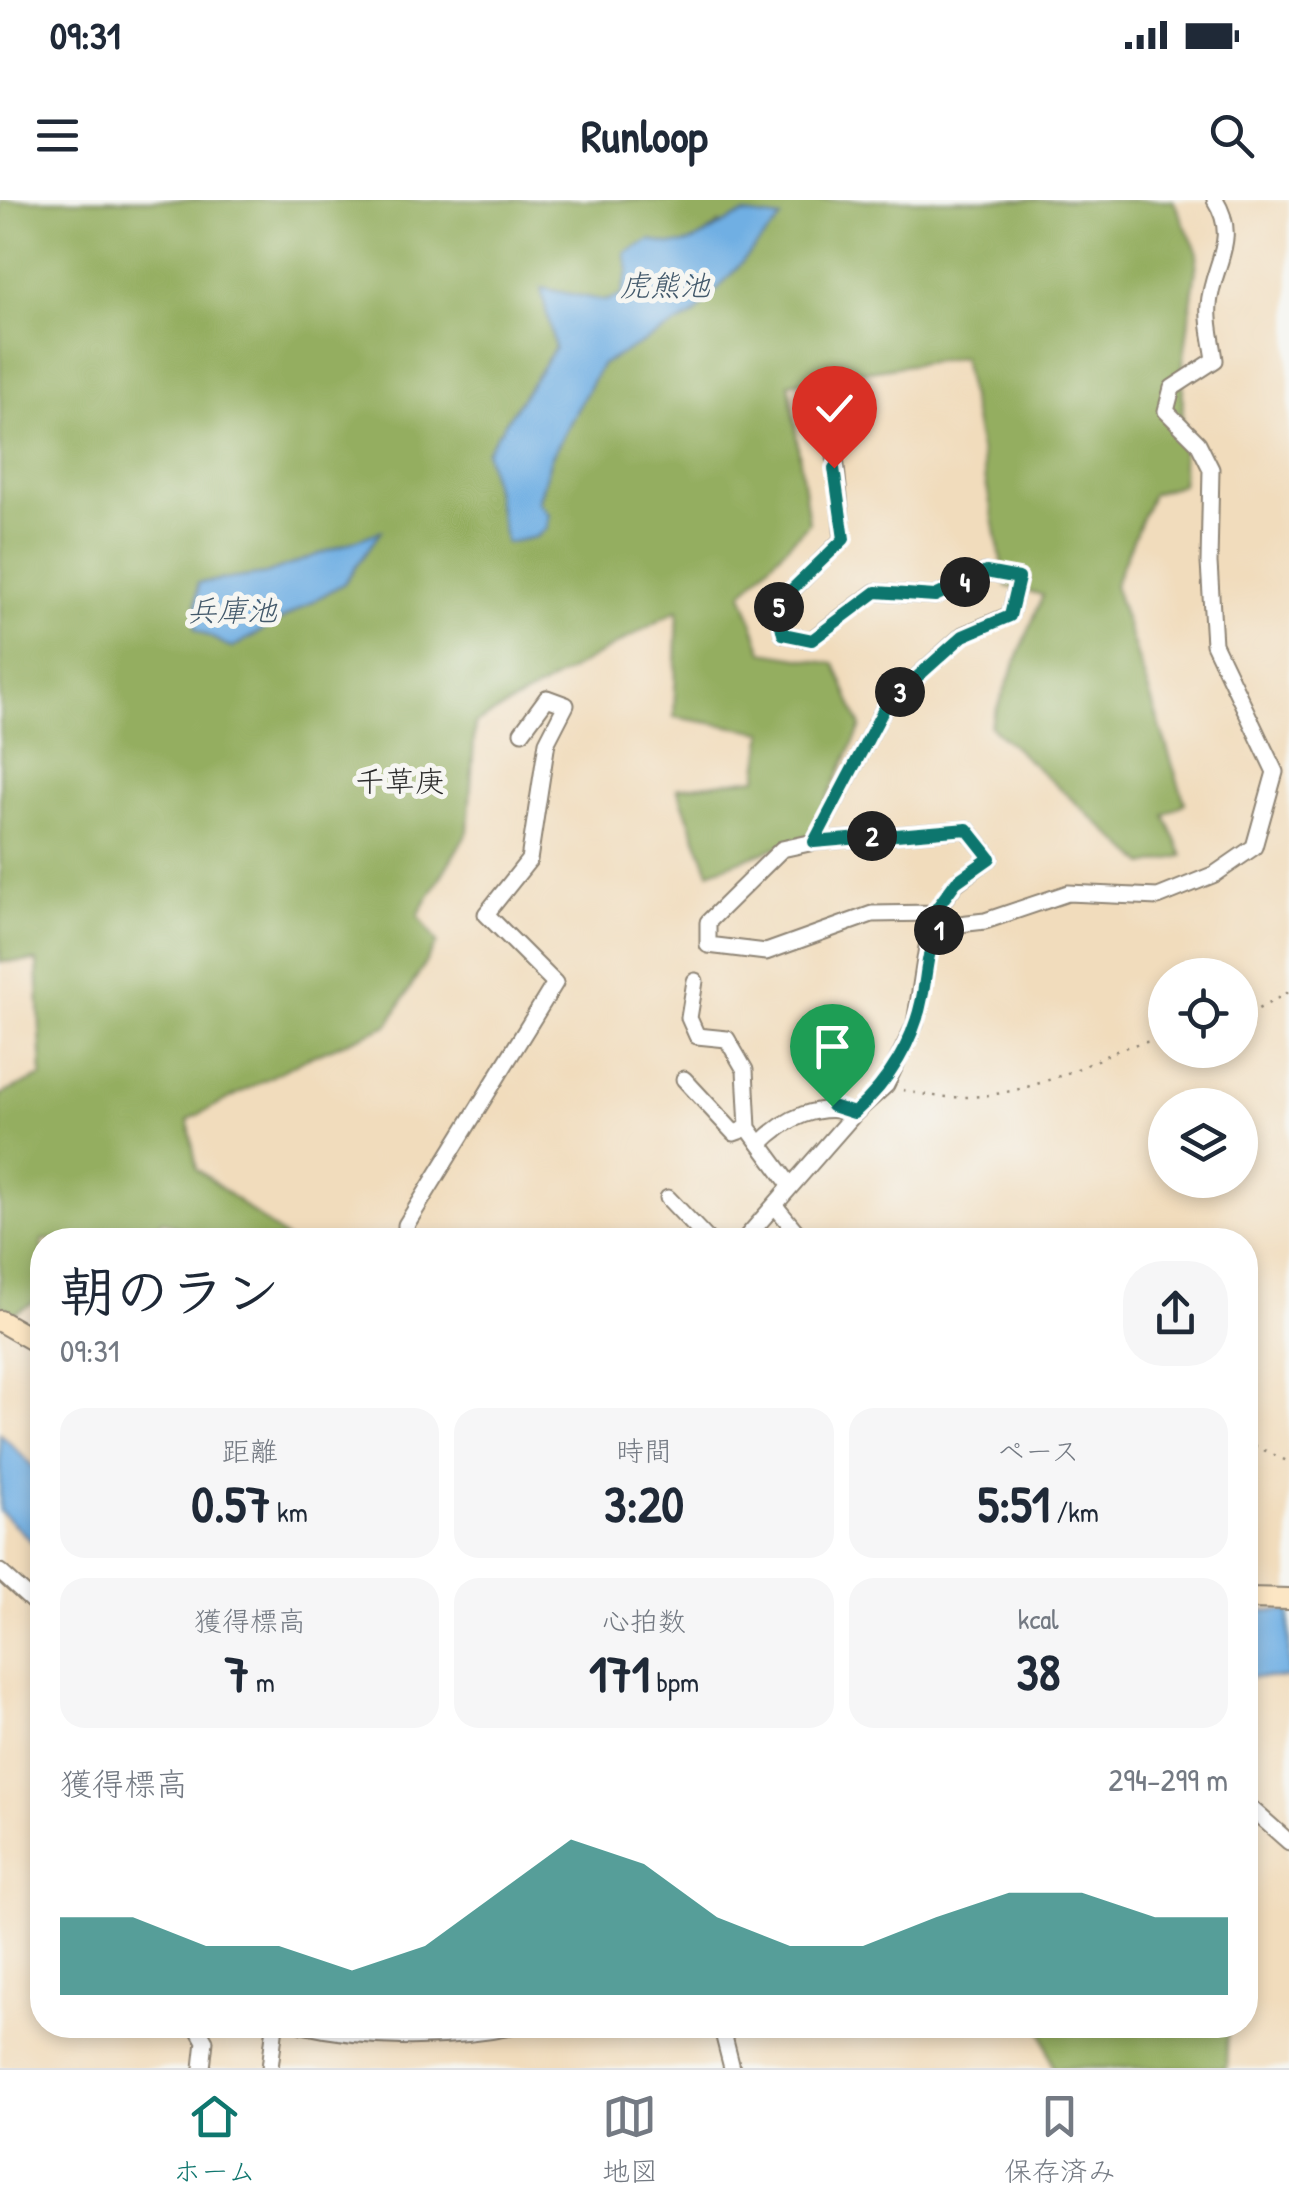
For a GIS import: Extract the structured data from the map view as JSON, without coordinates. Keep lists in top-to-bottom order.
{
  "districts": ["千草庚"],
  "water": ["虎熊池", "兵庫池"],
  "page": {
    "status": "09:31",
    "header": "Runloop",
    "pins": [
      "4",
      "5",
      "3",
      "2",
      "1"
    ],
    "heading": ["朝のラン", "09:31"],
    "stats": [
      ["距離", "0.57 km"],
      ["時間", "3:20"],
      ["ペース", "5:51 /km"],
      ["獲得標高", "7 m"],
      ["心拍数", "171 bpm"],
      ["kcal", "38"]
    ],
    "chart": ["獲得標高", "294–299 m"],
    "tabs": ["ホーム", "地図", "保存済み"]
  }
}
